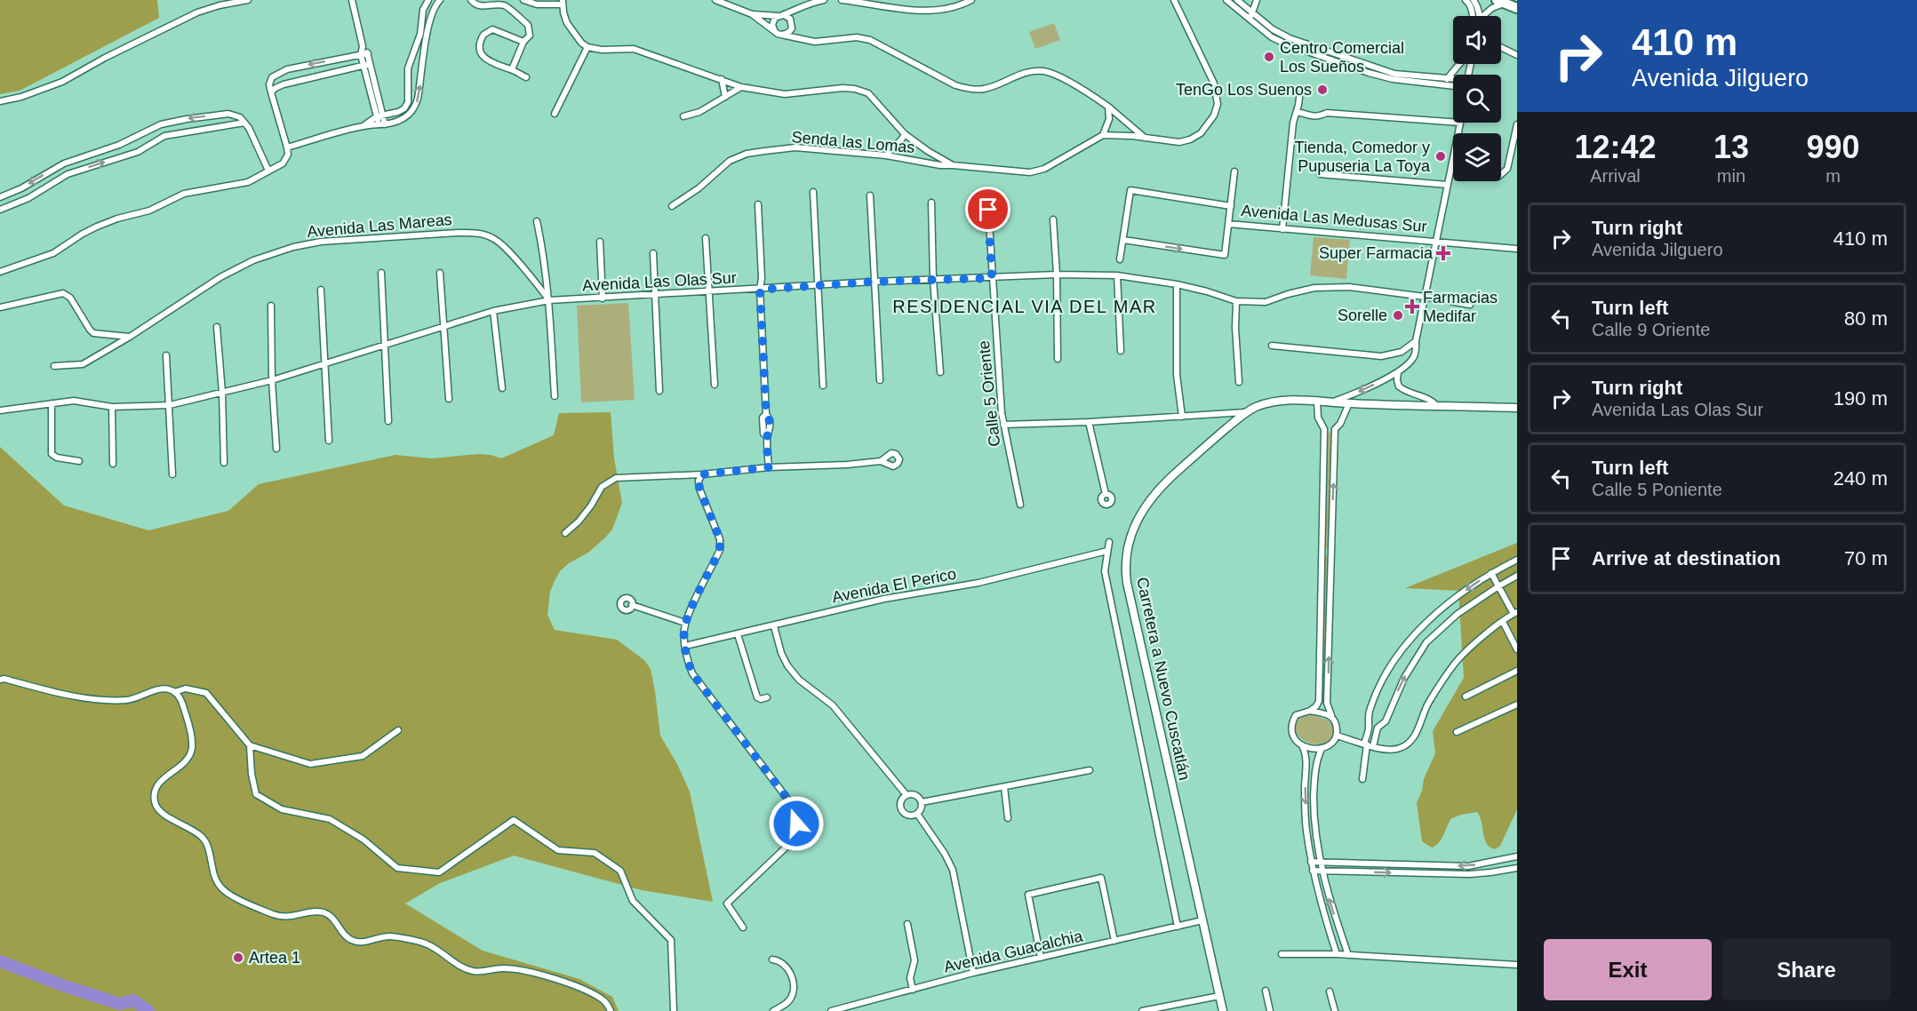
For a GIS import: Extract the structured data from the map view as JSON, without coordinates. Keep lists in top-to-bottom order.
{
  "streets": {
    "street": [
      "Senda las Lomas",
      "Avenida Las Medusas Sur",
      "Avenida Las Mareas",
      "Avenida Las Olas Sur",
      "Calle 5 Oriente",
      "Avenida El Perico",
      "Carretera a Nuevo Cuscatlán",
      "Avenida Guacalchia"
    ]
  },
  "crossings": [
    ["Avenida Las Mareas", "Avenida Las Olas Sur"],
    ["Avenida Las Olas Sur", "Calle 5 Oriente"],
    ["Carretera a Nuevo Cuscatlán", "Avenida Guacalchia"]
  ],
  "districts": ["RESIDENCIAL VIA DEL MAR"],
  "places": {
    "other": [
      "Centro Comercial Los Sueños",
      "TenGo Los Suenos",
      "Tienda, Comedor y Pupuseria La Toya",
      "Sorelle",
      "Artea 1"
    ],
    "health": ["Super Farmacia", "Farmacias Medifar"]
  },
  "page": {
    "turn": ["410 m", "Avenida Jilguero"],
    "eta": [
      "12:42",
      "Arrival",
      "13",
      "min",
      "990",
      "m"
    ],
    "list": [
      {
        "name": "Turn right",
        "note": "Avenida Jilguero",
        "value": "410 m"
      },
      {
        "name": "Turn left",
        "note": "Calle 9 Oriente",
        "value": "80 m"
      },
      {
        "name": "Turn right",
        "note": "Avenida Las Olas Sur",
        "value": "190 m"
      },
      {
        "name": "Turn left",
        "note": "Calle 5 Poniente",
        "value": "240 m"
      },
      {
        "name": "Arrive at destination",
        "value": "70 m"
      }
    ],
    "buttons": ["Exit", "Share"]
  }
}
